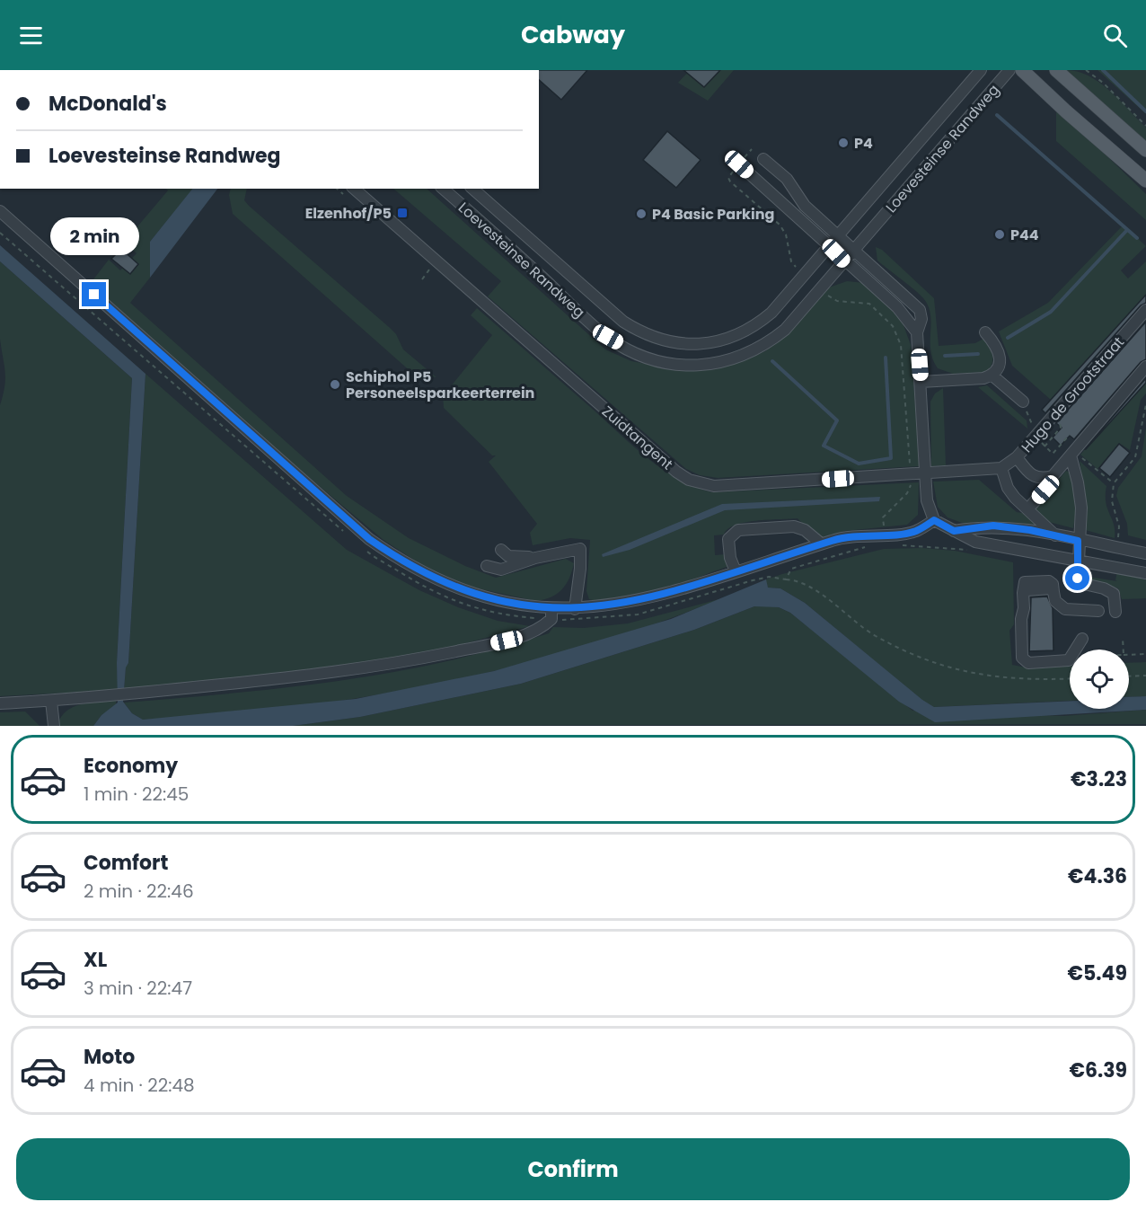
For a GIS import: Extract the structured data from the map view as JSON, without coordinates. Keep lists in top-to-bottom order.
{
  "streets": {
    "street": ["Loevesteinse Randweg", "Hugo de Grootstraat", "Zuidtangent"]
  },
  "crossings": [
    ["Hugo de Grootstraat", "Zuidtangent"]
  ],
  "places": {
    "other": [
      "P4",
      "P4 Basic Parking",
      "P44",
      "Schiphol P5 Personeelsparkeerterrein"
    ],
    "transit": ["Elzenhof/P5"]
  },
  "page": {
    "header": "Cabway",
    "banner": ["McDonald's", "Loevesteinse Randweg"],
    "bubble": "2 min",
    "list": [
      {
        "name": "Economy",
        "note": "1 min · 22:45",
        "value": "€3.23"
      },
      {
        "name": "Comfort",
        "note": "2 min · 22:46",
        "value": "€4.36"
      },
      {
        "name": "XL",
        "note": "3 min · 22:47",
        "value": "€5.49"
      },
      {
        "name": "Moto",
        "note": "4 min · 22:48",
        "value": "€6.39"
      }
    ],
    "buttons": "Confirm"
  }
}
